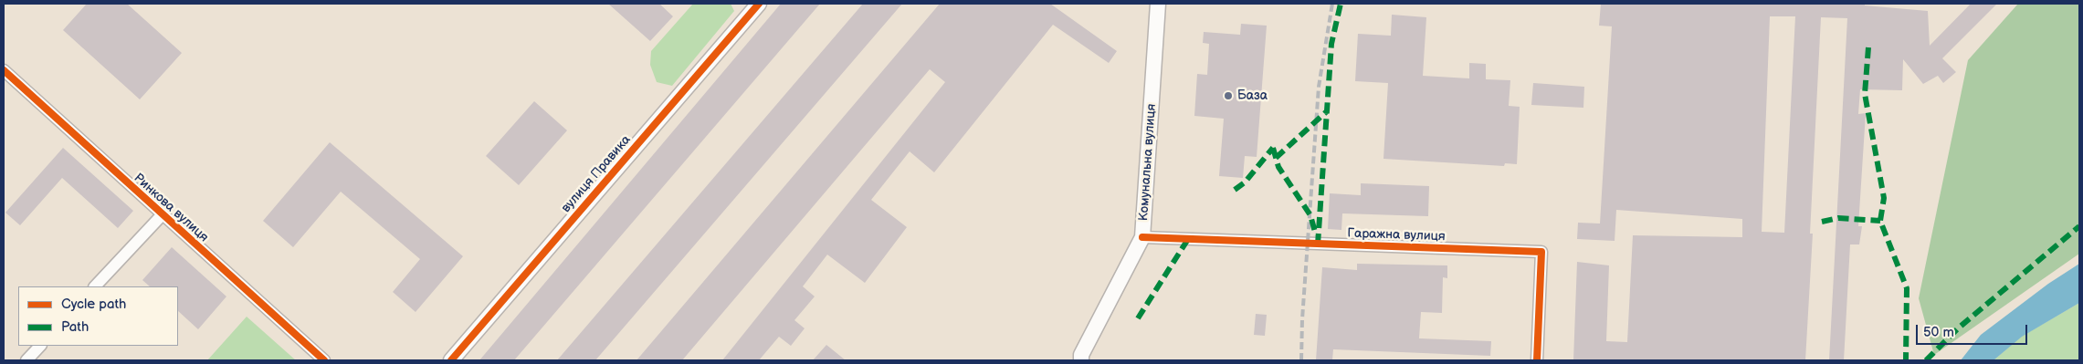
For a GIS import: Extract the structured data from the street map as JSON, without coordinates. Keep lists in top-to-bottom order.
{
  "streets": {
    "street": [
      "Комунальна вулиця",
      "вулиця Правика",
      "Ринкова вулиця",
      "Гаражна вулиця"
    ]
  },
  "crossings": [
    ["Комунальна вулиця", "Гаражна вулиця"]
  ],
  "places": ["База"],
  "legend": ["Cycle path", "Path"],
  "scale_bar": "50 m"
}
